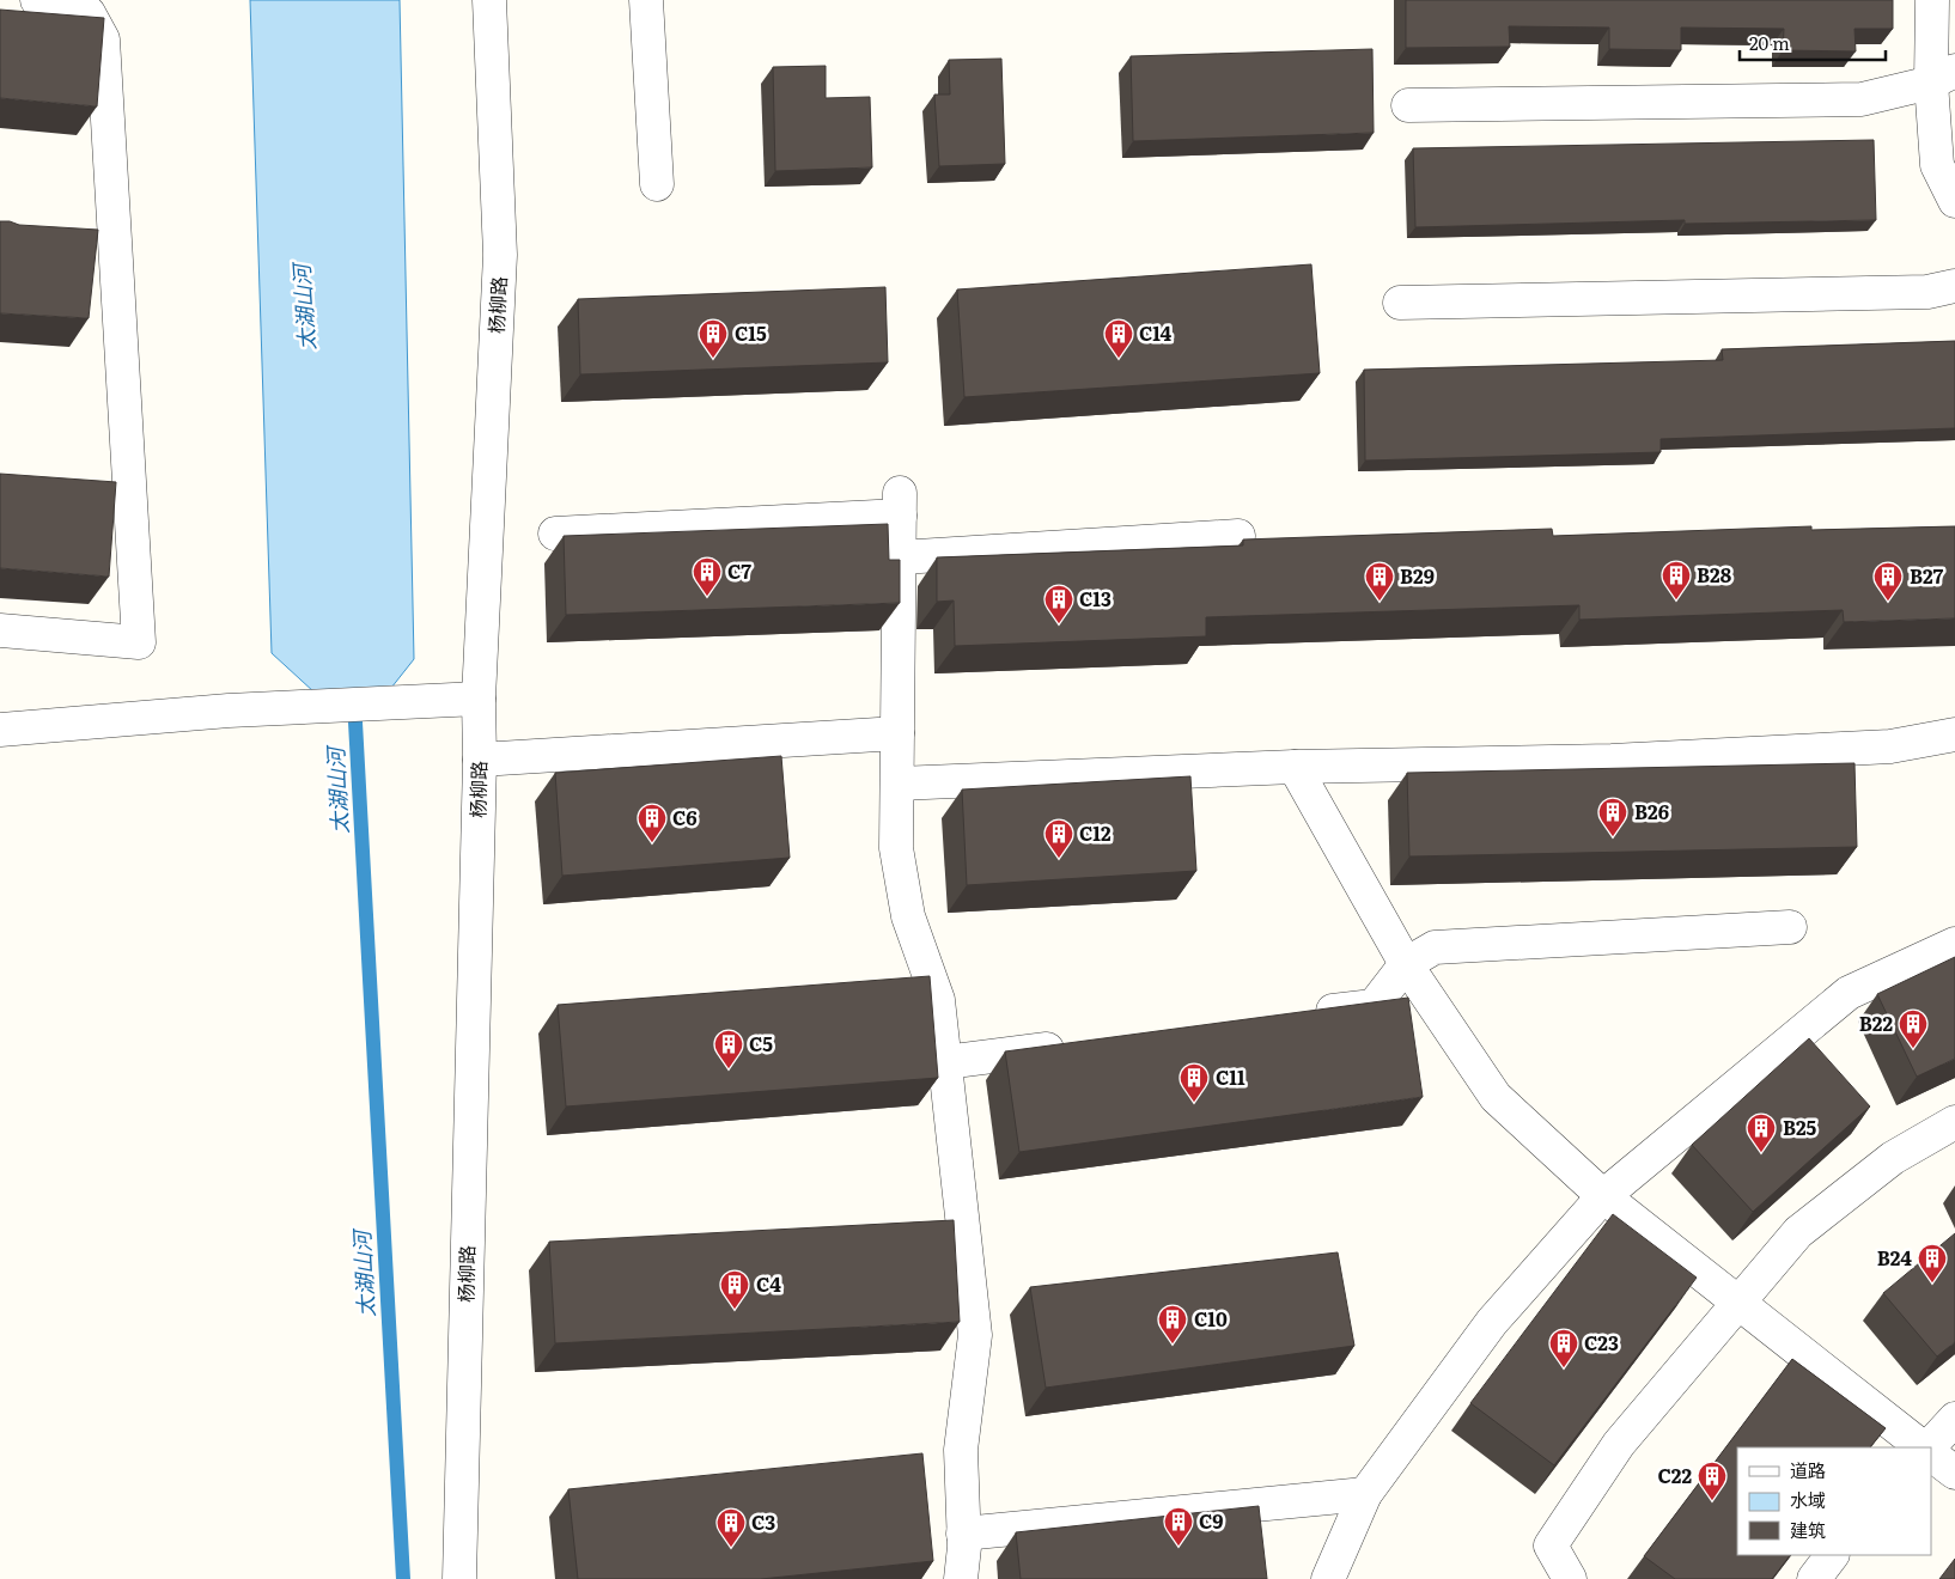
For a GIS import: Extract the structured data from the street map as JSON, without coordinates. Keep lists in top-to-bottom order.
{
  "streets": {
    "street": ["杨柳路"]
  },
  "water": ["太湖山河"],
  "places": {
    "building": [
      "C15",
      "C14",
      "C7",
      "B28",
      "B29",
      "B27",
      "C13",
      "B26",
      "C6",
      "C12",
      "B22",
      "C5",
      "C11",
      "B25",
      "B24",
      "C4",
      "C10",
      "C23",
      "C22",
      "C9",
      "C3"
    ]
  },
  "legend": ["道路", "水域", "建筑"],
  "scale_bar": "20 m"
}
